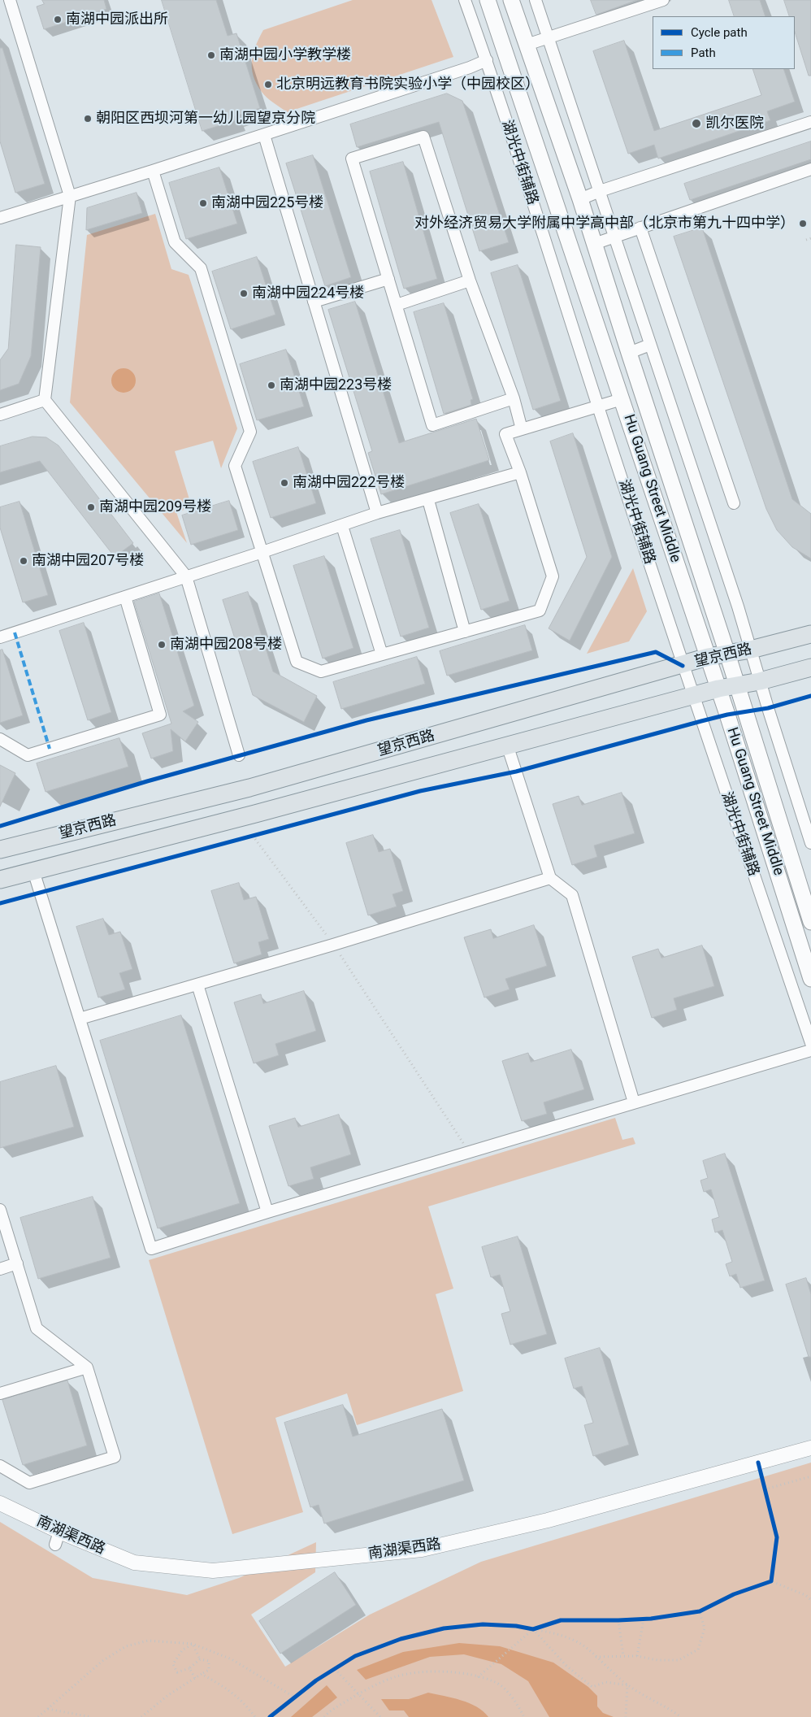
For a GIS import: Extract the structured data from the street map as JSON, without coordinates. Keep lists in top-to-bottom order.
{
  "streets": {
    "main road": ["Hu Guang Street Middle", "望京西路"],
    "street": ["湖光中街辅路", "南湖渠西路"]
  },
  "crossings": [
    ["湖光中街辅路", "望京西路"],
    ["Hu Guang Street Middle", "望京西路"]
  ],
  "places": [
    "南湖中园派出所",
    "南湖中园小学教学楼",
    "北京明远教育书院实验小学（中园校区）",
    "朝阳区西坝河第一幼儿园望京分院",
    "凯尔医院",
    "南湖中园225号楼",
    "对外经济贸易大学附属中学高中部（北京市第九十四中学）",
    "南湖中园224号楼",
    "南湖中园223号楼",
    "南湖中园222号楼",
    "南湖中园209号楼",
    "南湖中园207号楼",
    "南湖中园208号楼"
  ],
  "legend": ["Cycle path", "Path"]
}
